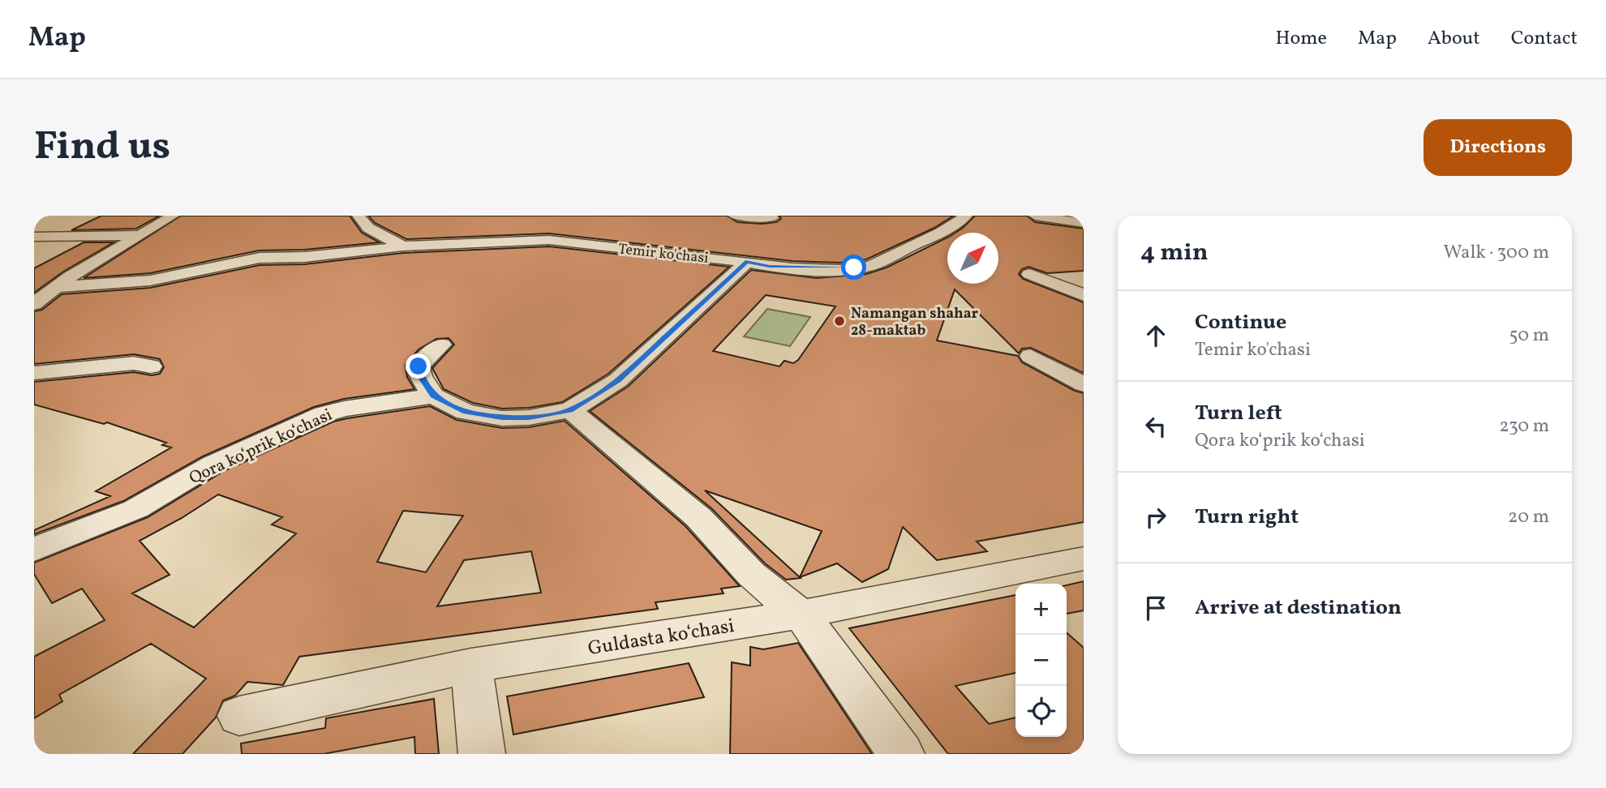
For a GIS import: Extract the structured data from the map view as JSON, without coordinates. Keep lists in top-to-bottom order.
{
  "streets": {
    "street": ["Temir ko'chasi", "Qora koʻprik koʻchasi", "Guldasta koʻchasi"]
  },
  "places": ["Namangan shahar 28-maktab"],
  "north": "top right",
  "page": {
    "header": "Map",
    "nav": [
      "Home",
      "Map",
      "About",
      "Contact"
    ],
    "buttons": "Directions",
    "title": "Find us",
    "heading": ["4 min", "Walk · 300 m"],
    "list": [
      ["Continue", "Temir ko'chasi", "50 m"],
      ["Turn left", "Qora koʻprik koʻchasi", "230 m"],
      ["Turn right", "20 m"],
      "Arrive at destination"
    ],
    "map_buttons": ["+", "−"]
  }
}
